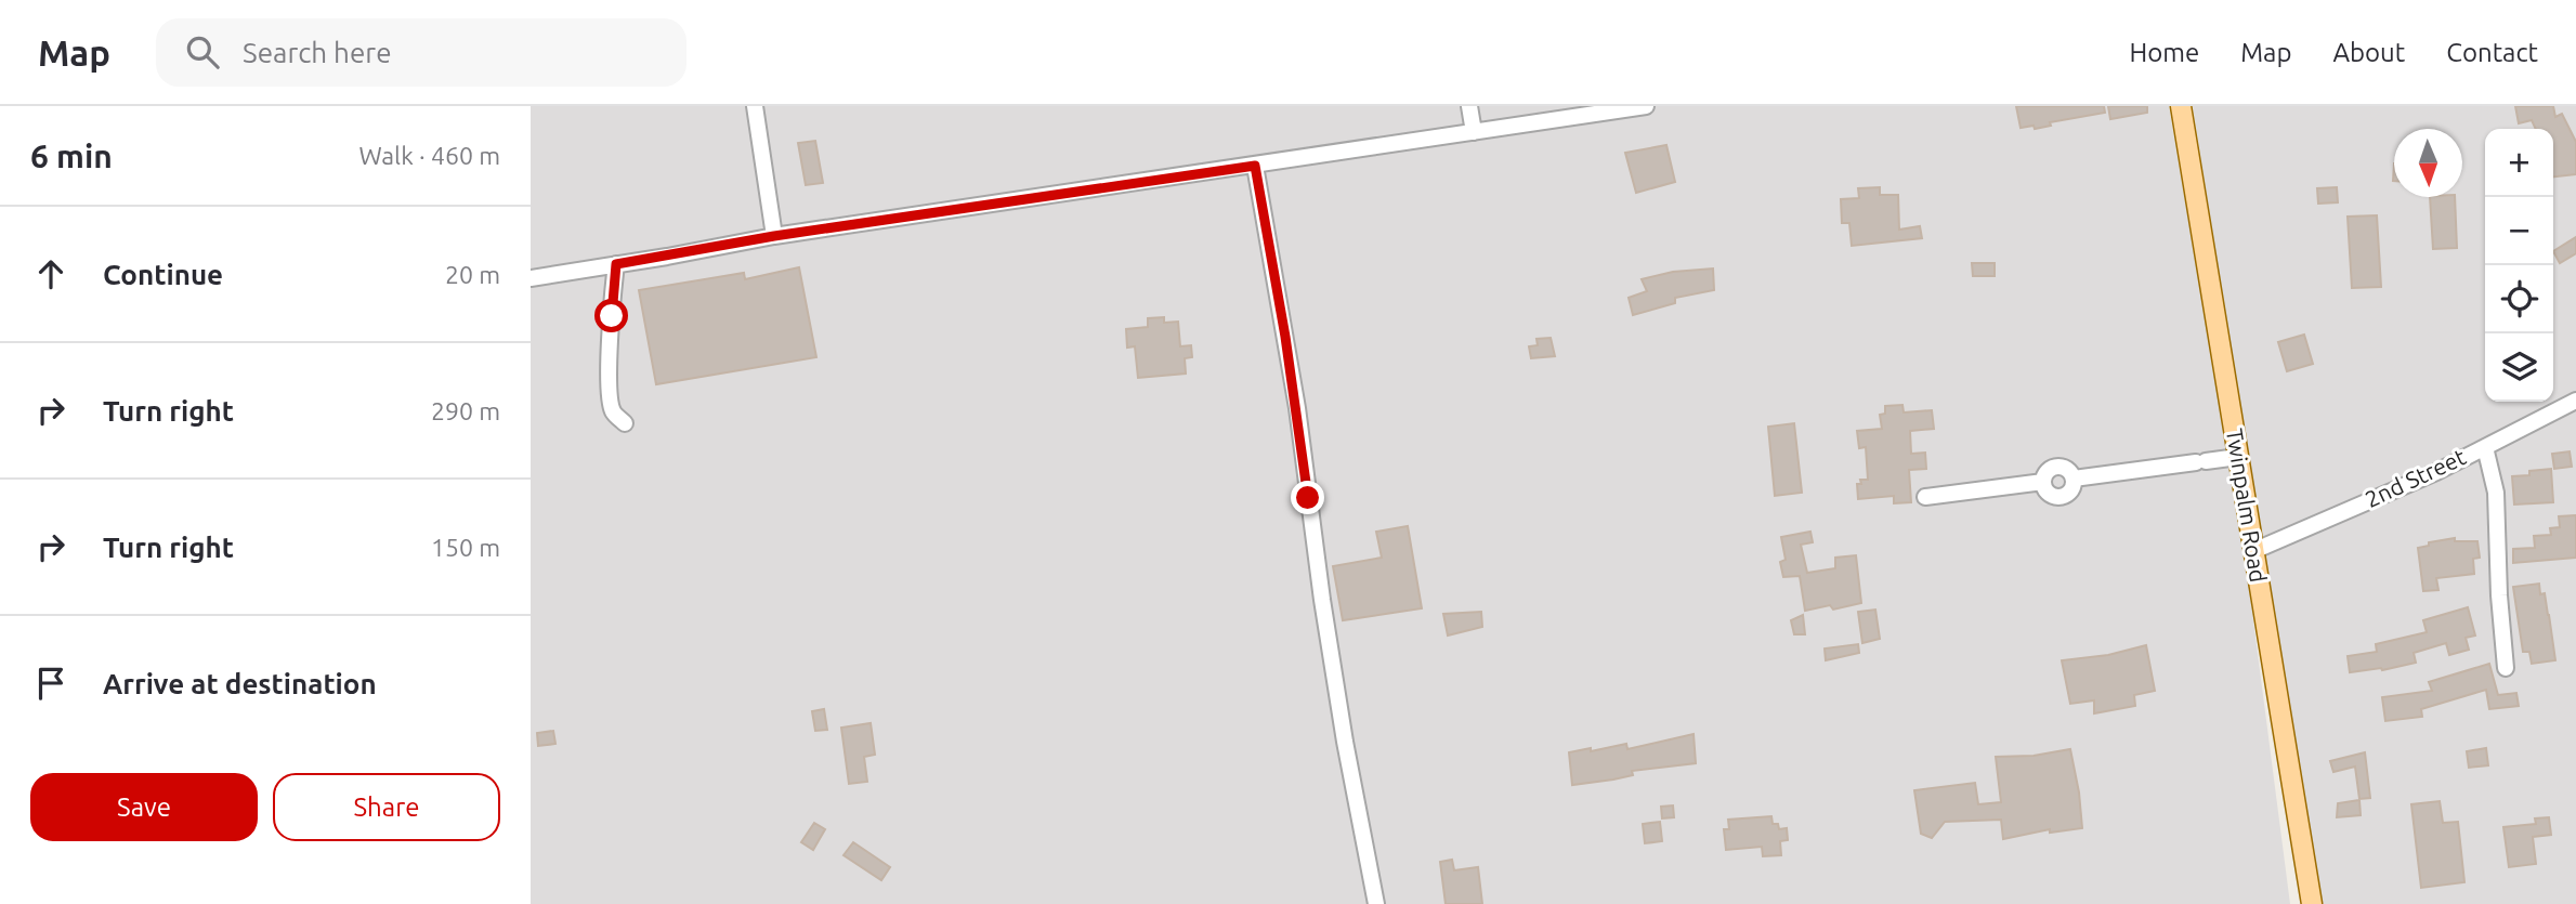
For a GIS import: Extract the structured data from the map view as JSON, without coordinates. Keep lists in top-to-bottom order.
{
  "streets": {
    "main road": ["Twinpalm Road"],
    "street": ["2nd Street"]
  },
  "crossings": [
    ["2nd Street", "Twinpalm Road"]
  ],
  "north": "bottom",
  "page": {
    "header": "Map",
    "search": "Search here",
    "nav": [
      "Home",
      "Map",
      "About",
      "Contact"
    ],
    "heading": ["6 min", "Walk · 460 m"],
    "map_buttons": ["+", "−"],
    "list": [
      ["Continue", "20 m"],
      ["Turn right", "290 m"],
      ["Turn right", "150 m"],
      "Arrive at destination"
    ],
    "buttons": ["Save", "Share"]
  }
}
